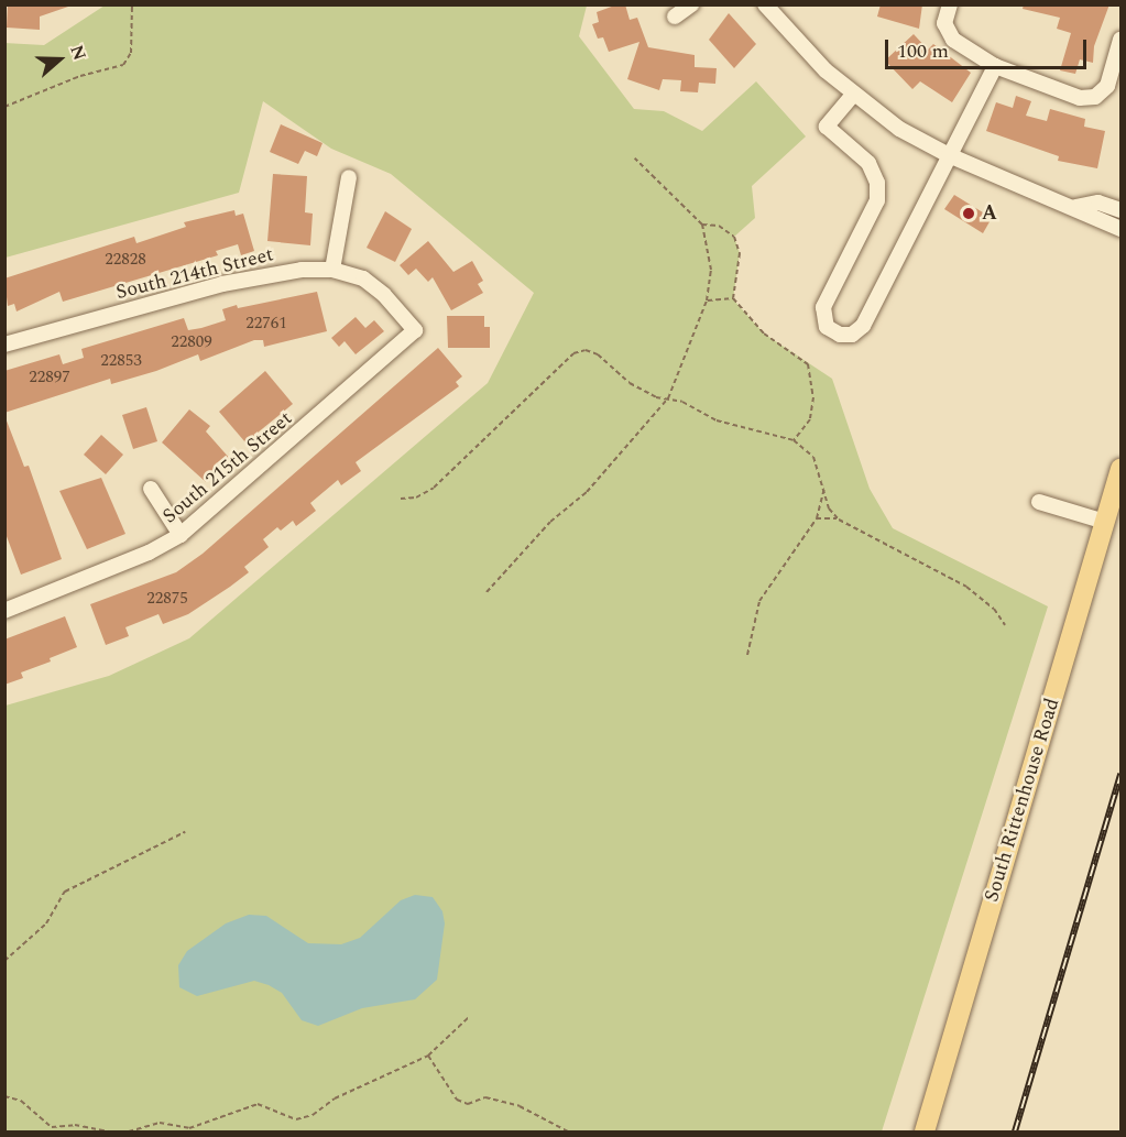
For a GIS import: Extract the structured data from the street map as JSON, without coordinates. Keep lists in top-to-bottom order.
{
  "streets": {
    "main road": ["South Rittenhouse Road"],
    "street": ["South 214th Street", "South 215th Street"]
  },
  "crossings": [
    ["South 214th Street", "South 215th Street"]
  ],
  "places": ["A"],
  "house_numbers": [
    "22828",
    "22761",
    "22809",
    "22853",
    "22897",
    "22875"
  ],
  "scale_bar": "100 m",
  "north": "right"
}
